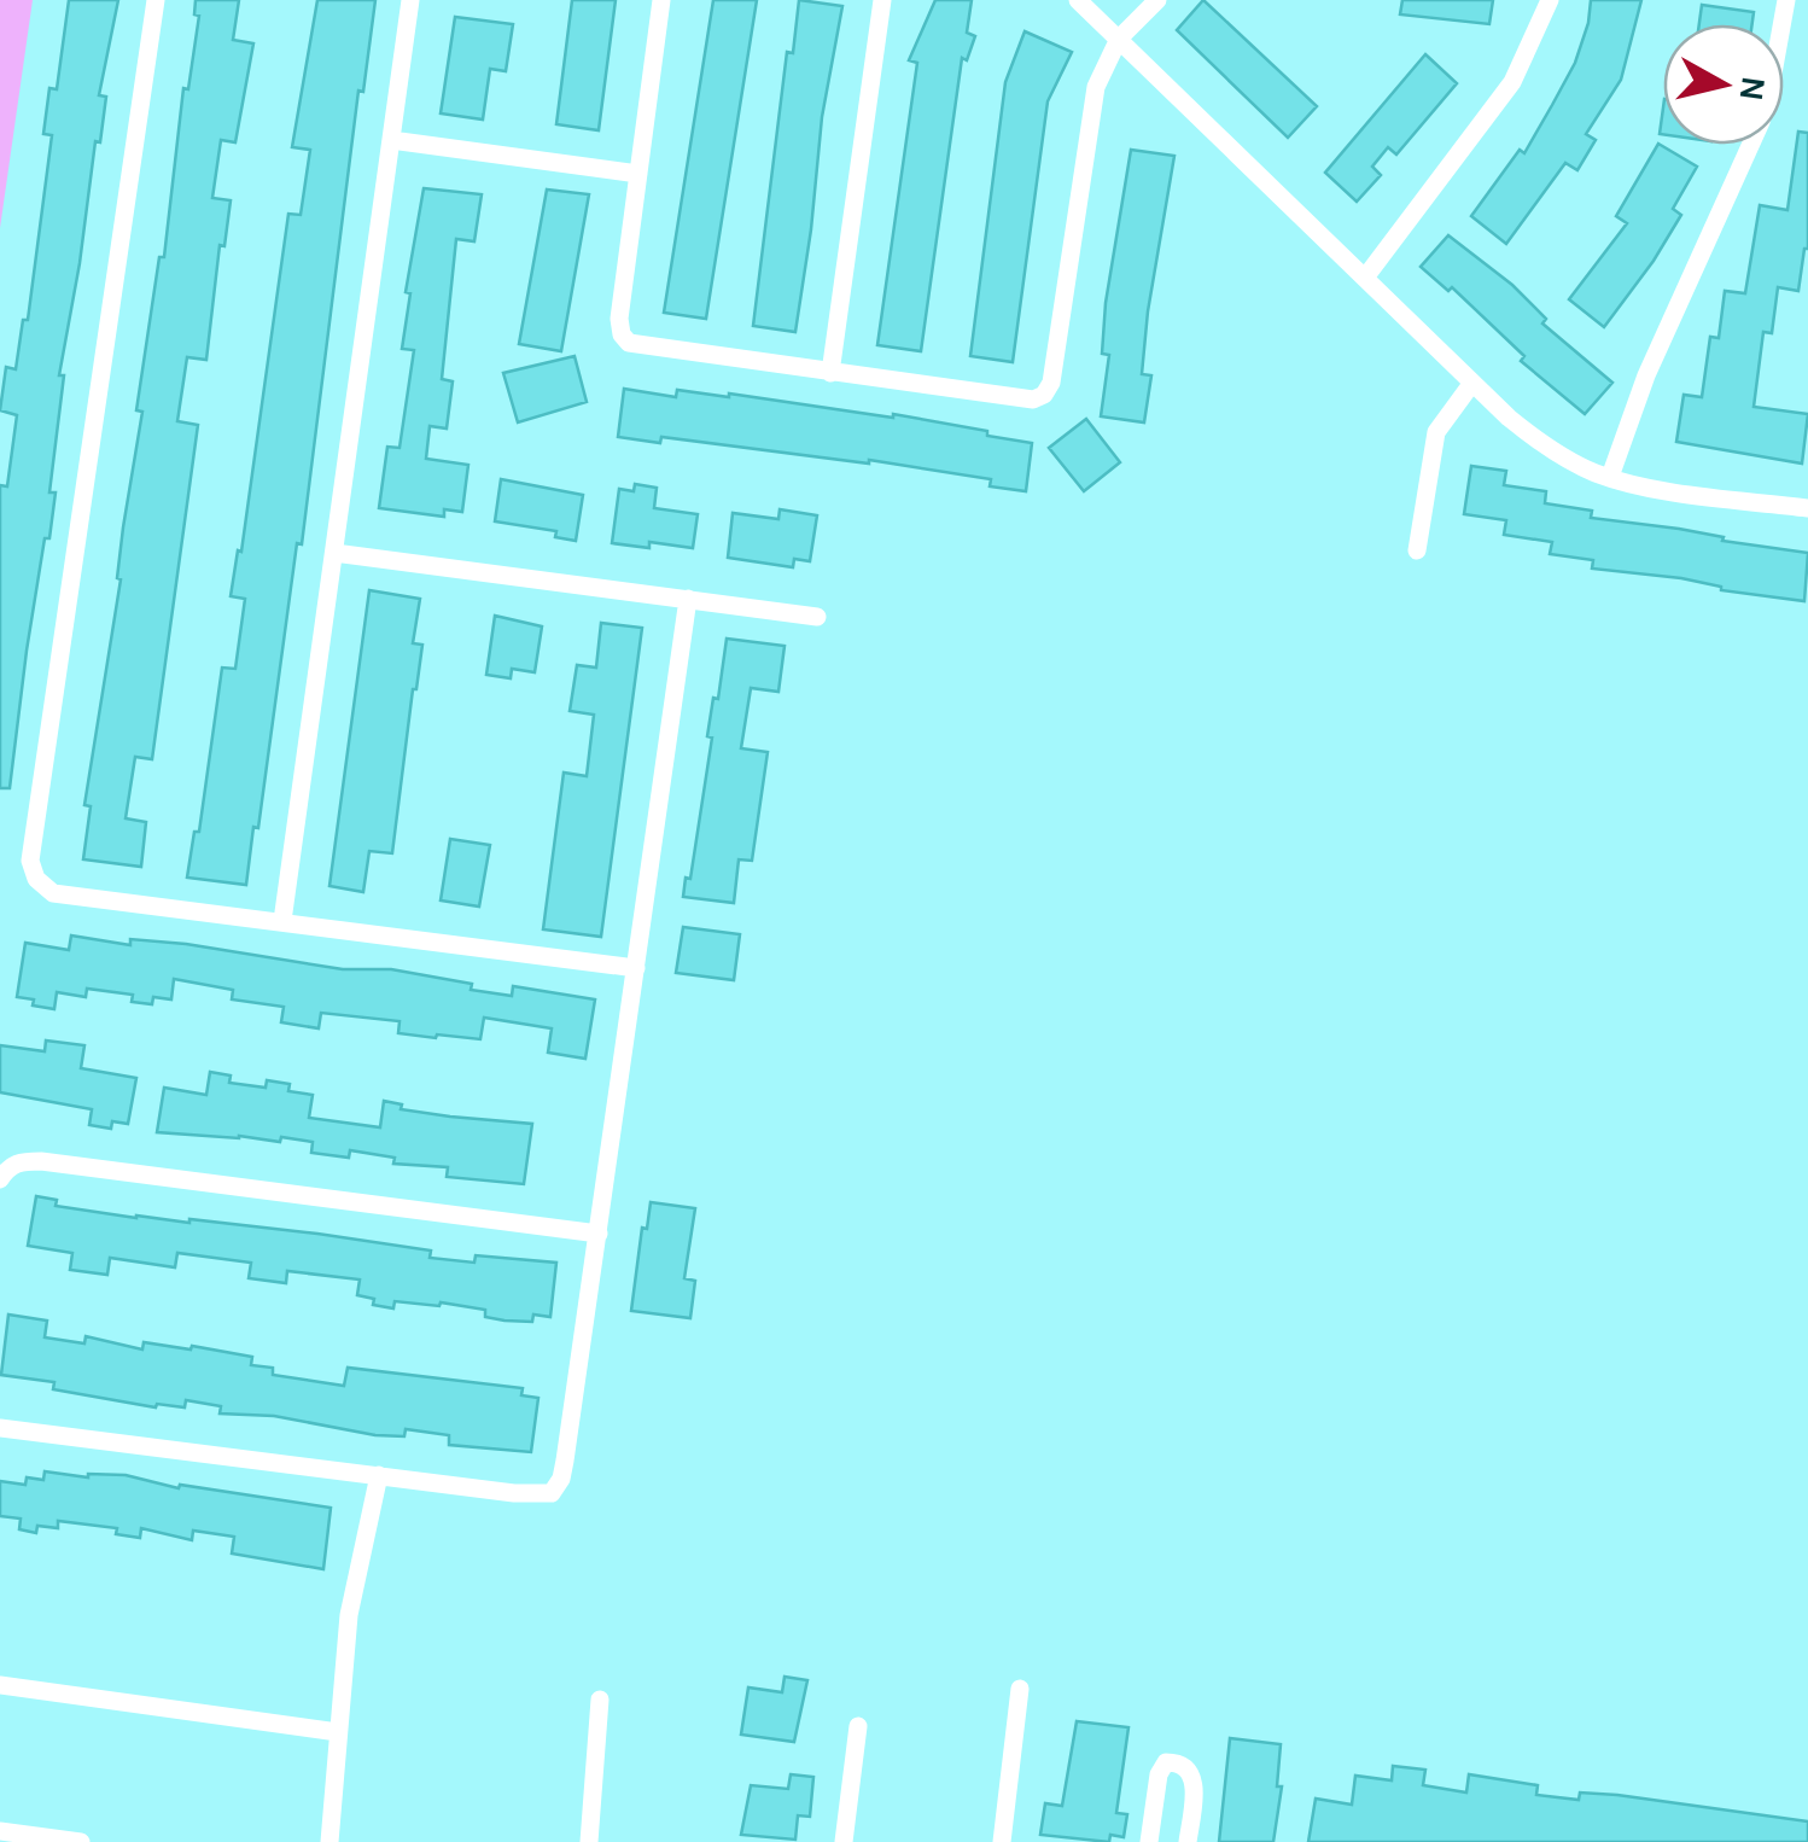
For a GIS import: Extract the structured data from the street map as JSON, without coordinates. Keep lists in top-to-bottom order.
{
  "north": "right"
}
